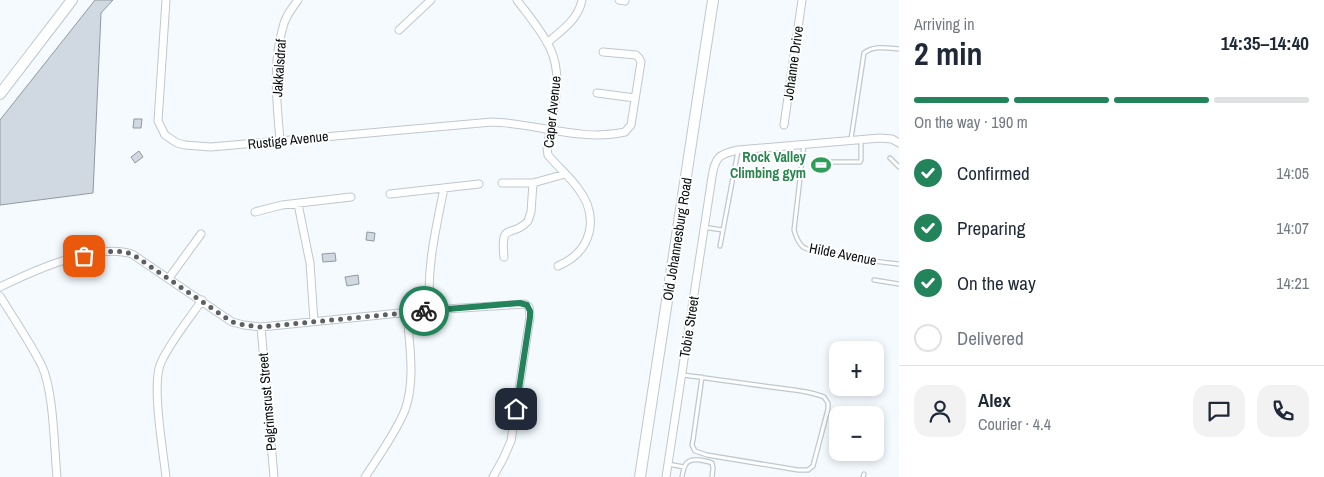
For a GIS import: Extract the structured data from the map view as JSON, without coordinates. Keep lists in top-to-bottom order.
{
  "streets": {
    "main road": ["Old Johannesburg Road"],
    "street": [
      "Johanne Drive",
      "Jakkalsdraf",
      "Caper Avenue",
      "Rustige Avenue",
      "Tobie Street",
      "Pelgrimsrust Street"
    ],
    "lane": ["Hilde Avenue"]
  },
  "crossings": [
    ["Jakkalsdraf", "Rustige Avenue"],
    ["Caper Avenue", "Rustige Avenue"]
  ],
  "places": {
    "sports": ["Rock Valley Climbing gym"]
  },
  "page": {
    "heading": ["2 min", "Arriving in", "14:35–14:40"],
    "panel": ["Alex", "Courier · 4.4"],
    "bar": "On the way · 190 m",
    "list": [
      ["Confirmed", "14:05"],
      ["Preparing", "14:07"],
      ["On the way", "14:21"],
      "Delivered"
    ],
    "map_buttons": ["+", "−"]
  }
}
